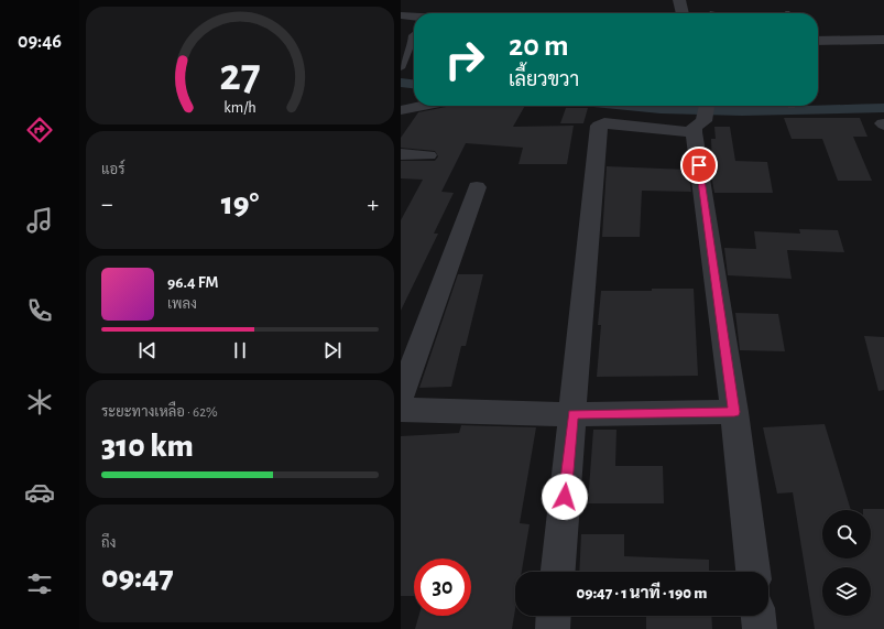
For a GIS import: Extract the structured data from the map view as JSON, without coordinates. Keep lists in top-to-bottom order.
{
  "page": {
    "tabs": "09:46",
    "turn": ["20 m", "เลี้ยวขวา"],
    "tile": [
      "แอร์",
      ["ระยะทางเหลือ · 62%", "310 km"],
      ["ถึง", "09:47"]
    ],
    "heat": ["−", "19°", "+"],
    "song": ["96.4 FM", "เพลง"],
    "limit": "30",
    "trip": "09:47 · 1 นาที · 190 m",
    "gauge": ["27", "km/h"]
  }
}
